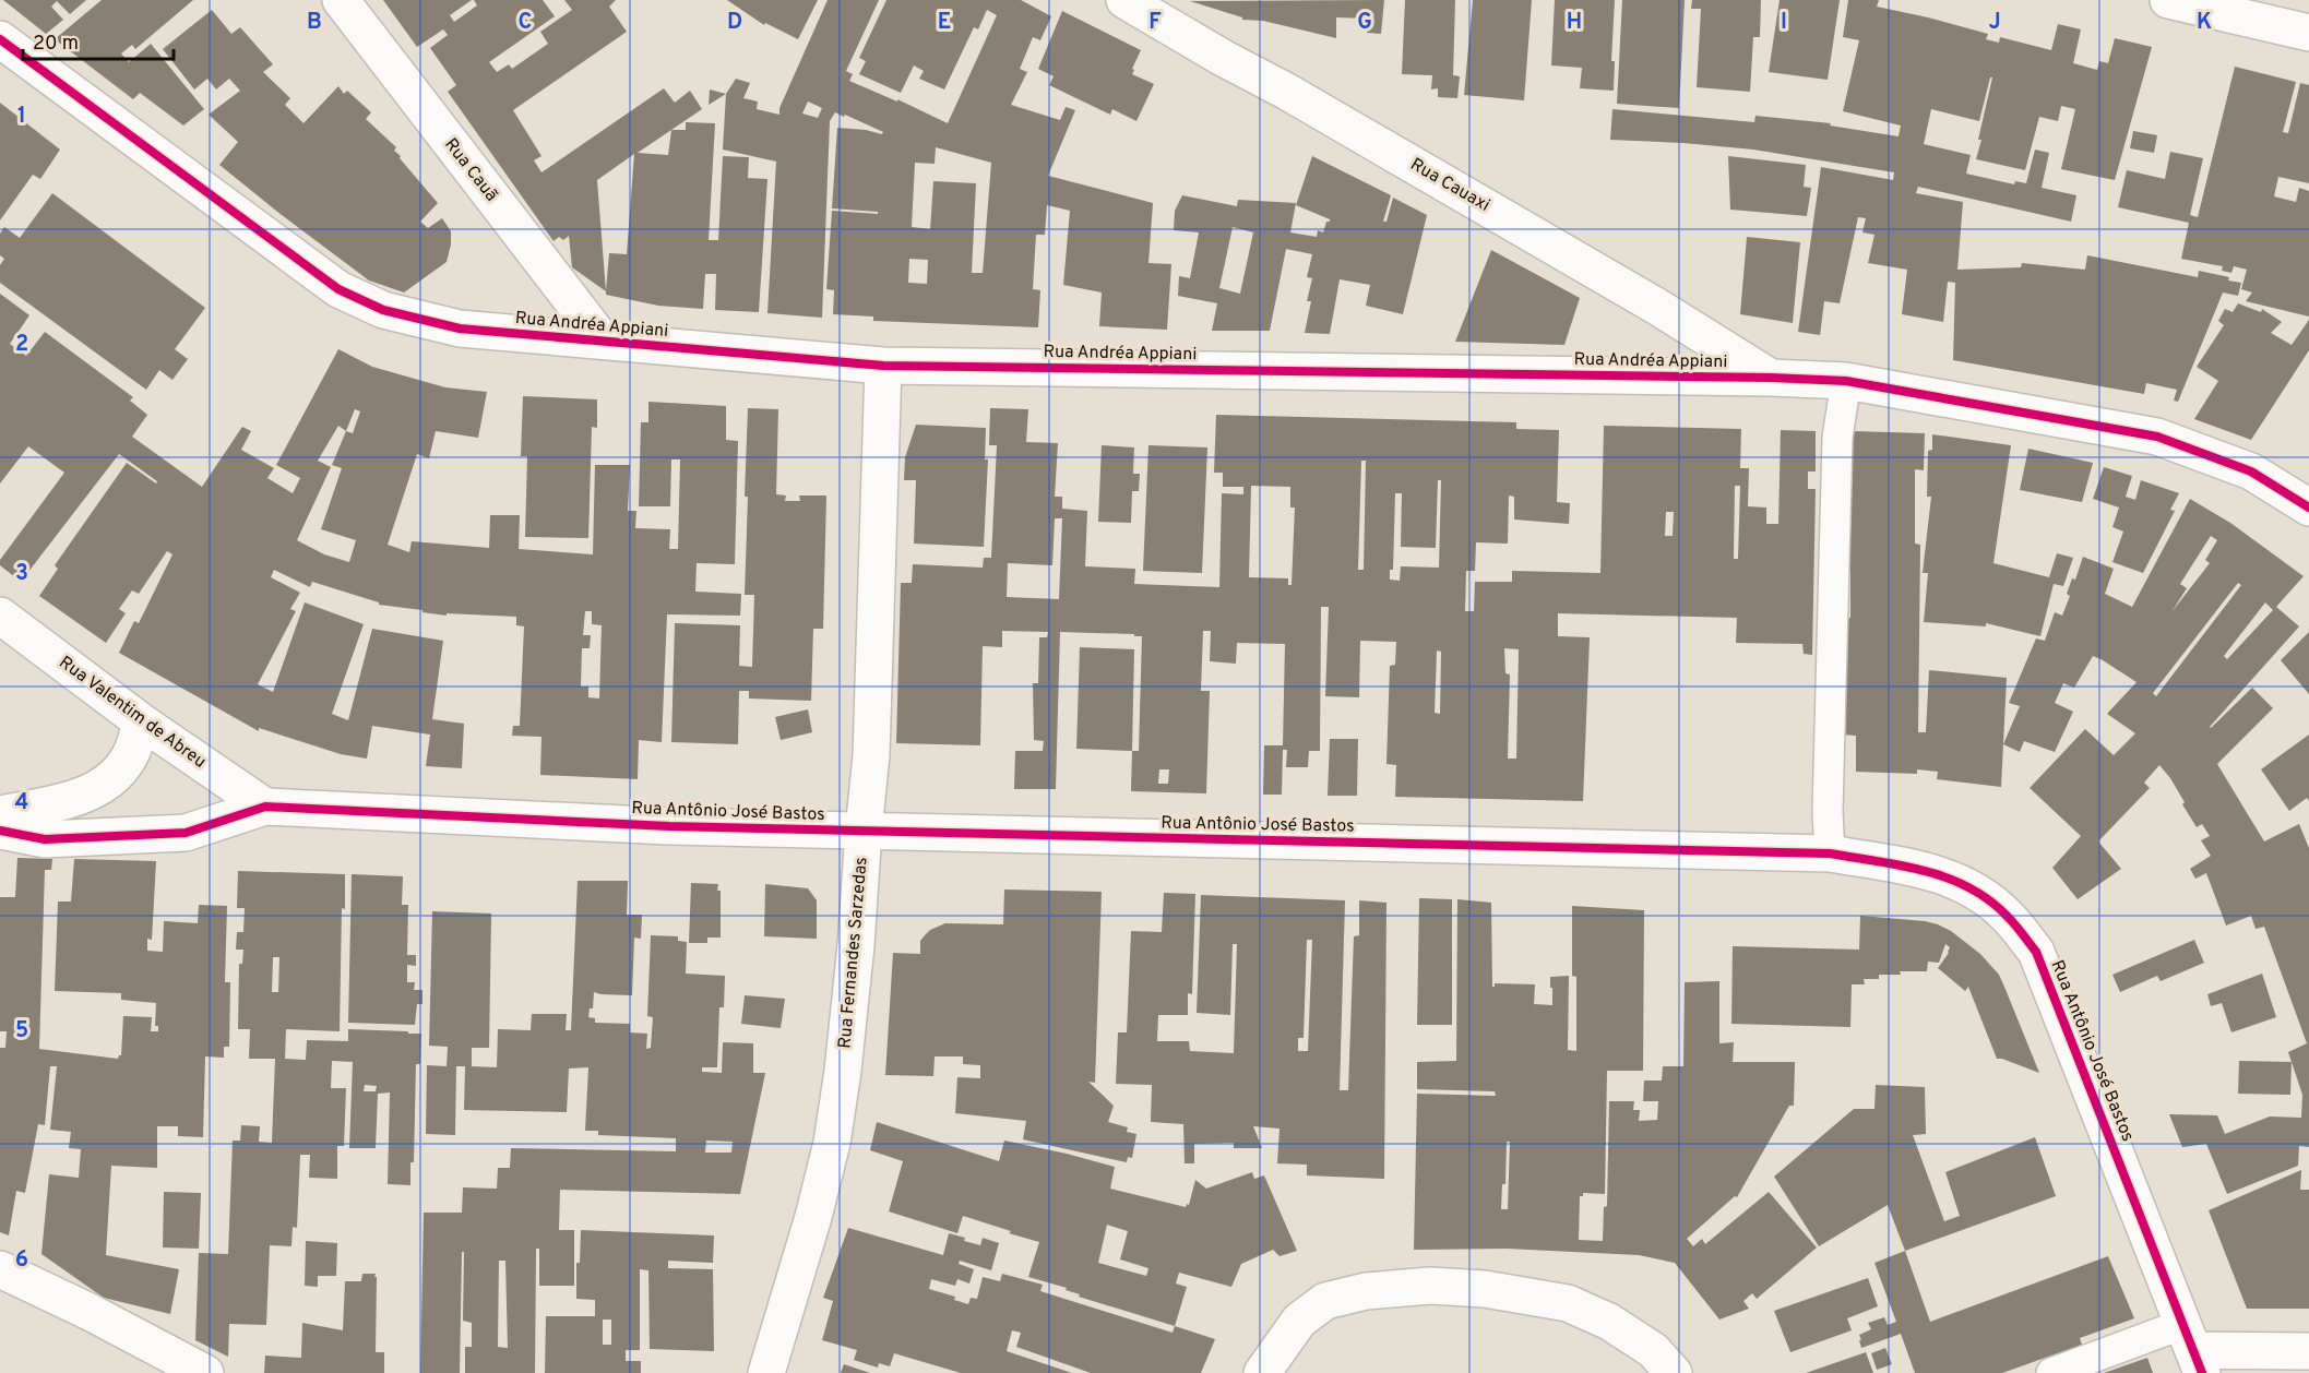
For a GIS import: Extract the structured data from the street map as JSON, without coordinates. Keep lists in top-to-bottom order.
{
  "streets": {
    "street": [
      "Rua Cauã",
      "Rua Cauaxi",
      "Rua Andréa Appiani",
      "Rua Valentim de Abreu",
      "Rua Antônio José Bastos",
      "Rua Fernandes Sarzedas"
    ]
  },
  "crossings": [
    ["Rua Cauã", "Rua Andréa Appiani"],
    ["Rua Cauaxi", "Rua Andréa Appiani"],
    ["Rua Andréa Appiani", "Rua Fernandes Sarzedas"],
    ["Rua Valentim de Abreu", "Rua Antônio José Bastos"],
    ["Rua Antônio José Bastos", "Rua Fernandes Sarzedas"]
  ],
  "scale_bar": "20 m",
  "grid": {
    "columns": [
      "B",
      "C",
      "D",
      "E",
      "F",
      "G",
      "H",
      "I",
      "J",
      "K"
    ],
    "rows": [
      "1",
      "2",
      "3",
      "4",
      "5",
      "6"
    ]
  }
}
